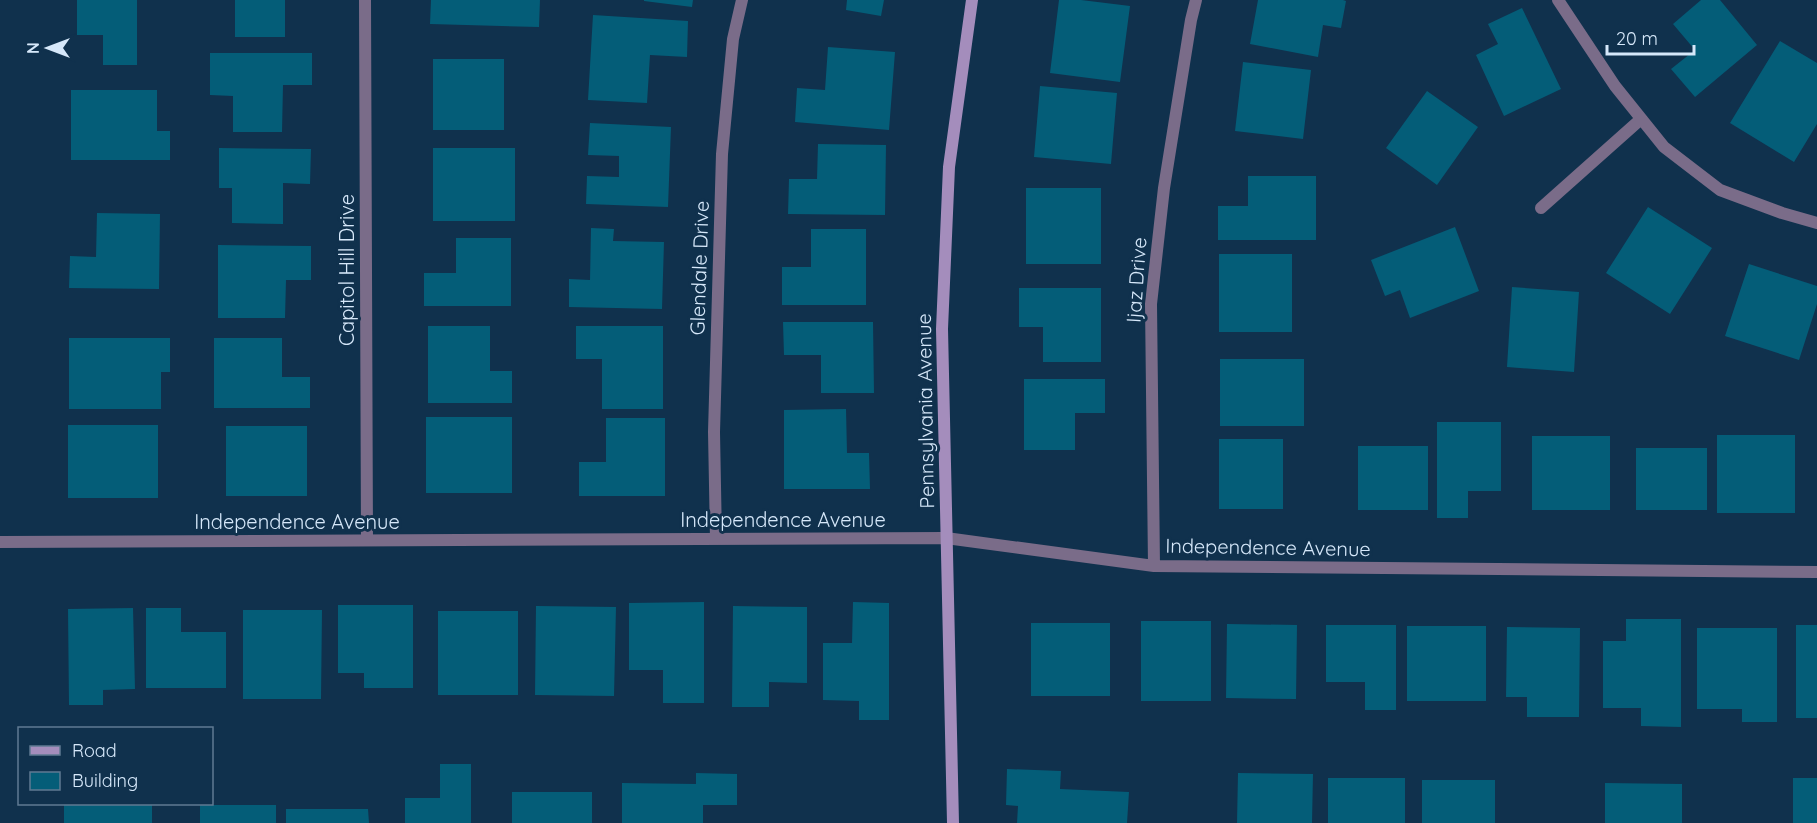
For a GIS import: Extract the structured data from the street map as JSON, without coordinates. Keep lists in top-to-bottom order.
{
  "streets": {
    "street": [
      "Glendale Drive",
      "Capitol Hill Drive",
      "Ijaz Drive",
      "Pennsylvania Avenue",
      "Independence Avenue"
    ]
  },
  "crossings": [
    ["Glendale Drive", "Independence Avenue"],
    ["Capitol Hill Drive", "Independence Avenue"],
    ["Ijaz Drive", "Independence Avenue"],
    ["Pennsylvania Avenue", "Independence Avenue"]
  ],
  "legend": ["Road", "Building"],
  "scale_bar": "20 m",
  "north": "left"
}
